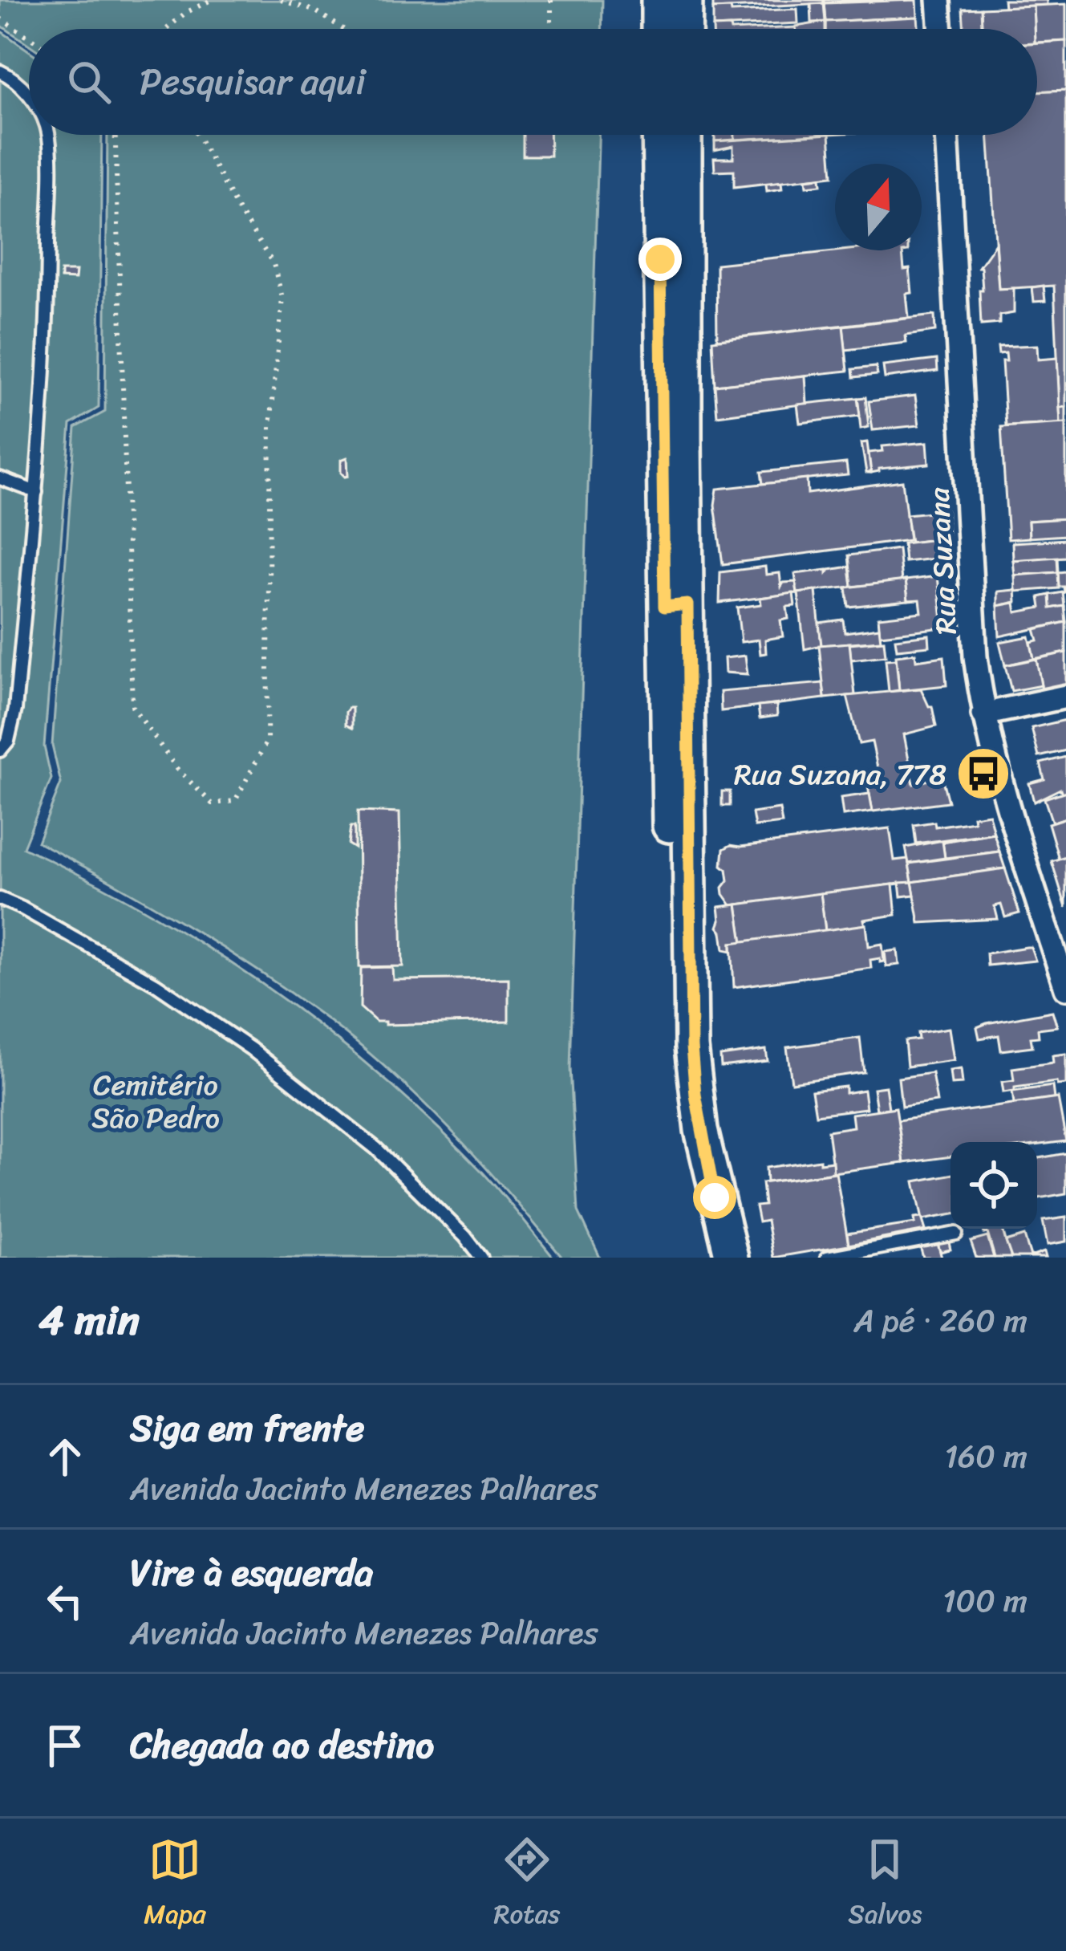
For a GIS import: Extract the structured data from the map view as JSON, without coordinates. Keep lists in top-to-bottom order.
{
  "streets": {
    "street": ["Rua Suzana"]
  },
  "parks": ["Cemitério São Pedro"],
  "places": {
    "bus stop": ["Rua Suzana, 778"]
  },
  "north": "top",
  "page": {
    "search": "Pesquisar aqui",
    "heading": ["4 min", "A pé · 260 m"],
    "list": [
      ["Siga em frente", "Avenida Jacinto Menezes Palhares", "160 m"],
      ["Vire à esquerda", "Avenida Jacinto Menezes Palhares", "100 m"],
      "Chegada ao destino"
    ],
    "nav": ["Mapa", "Rotas", "Salvos"]
  }
}
